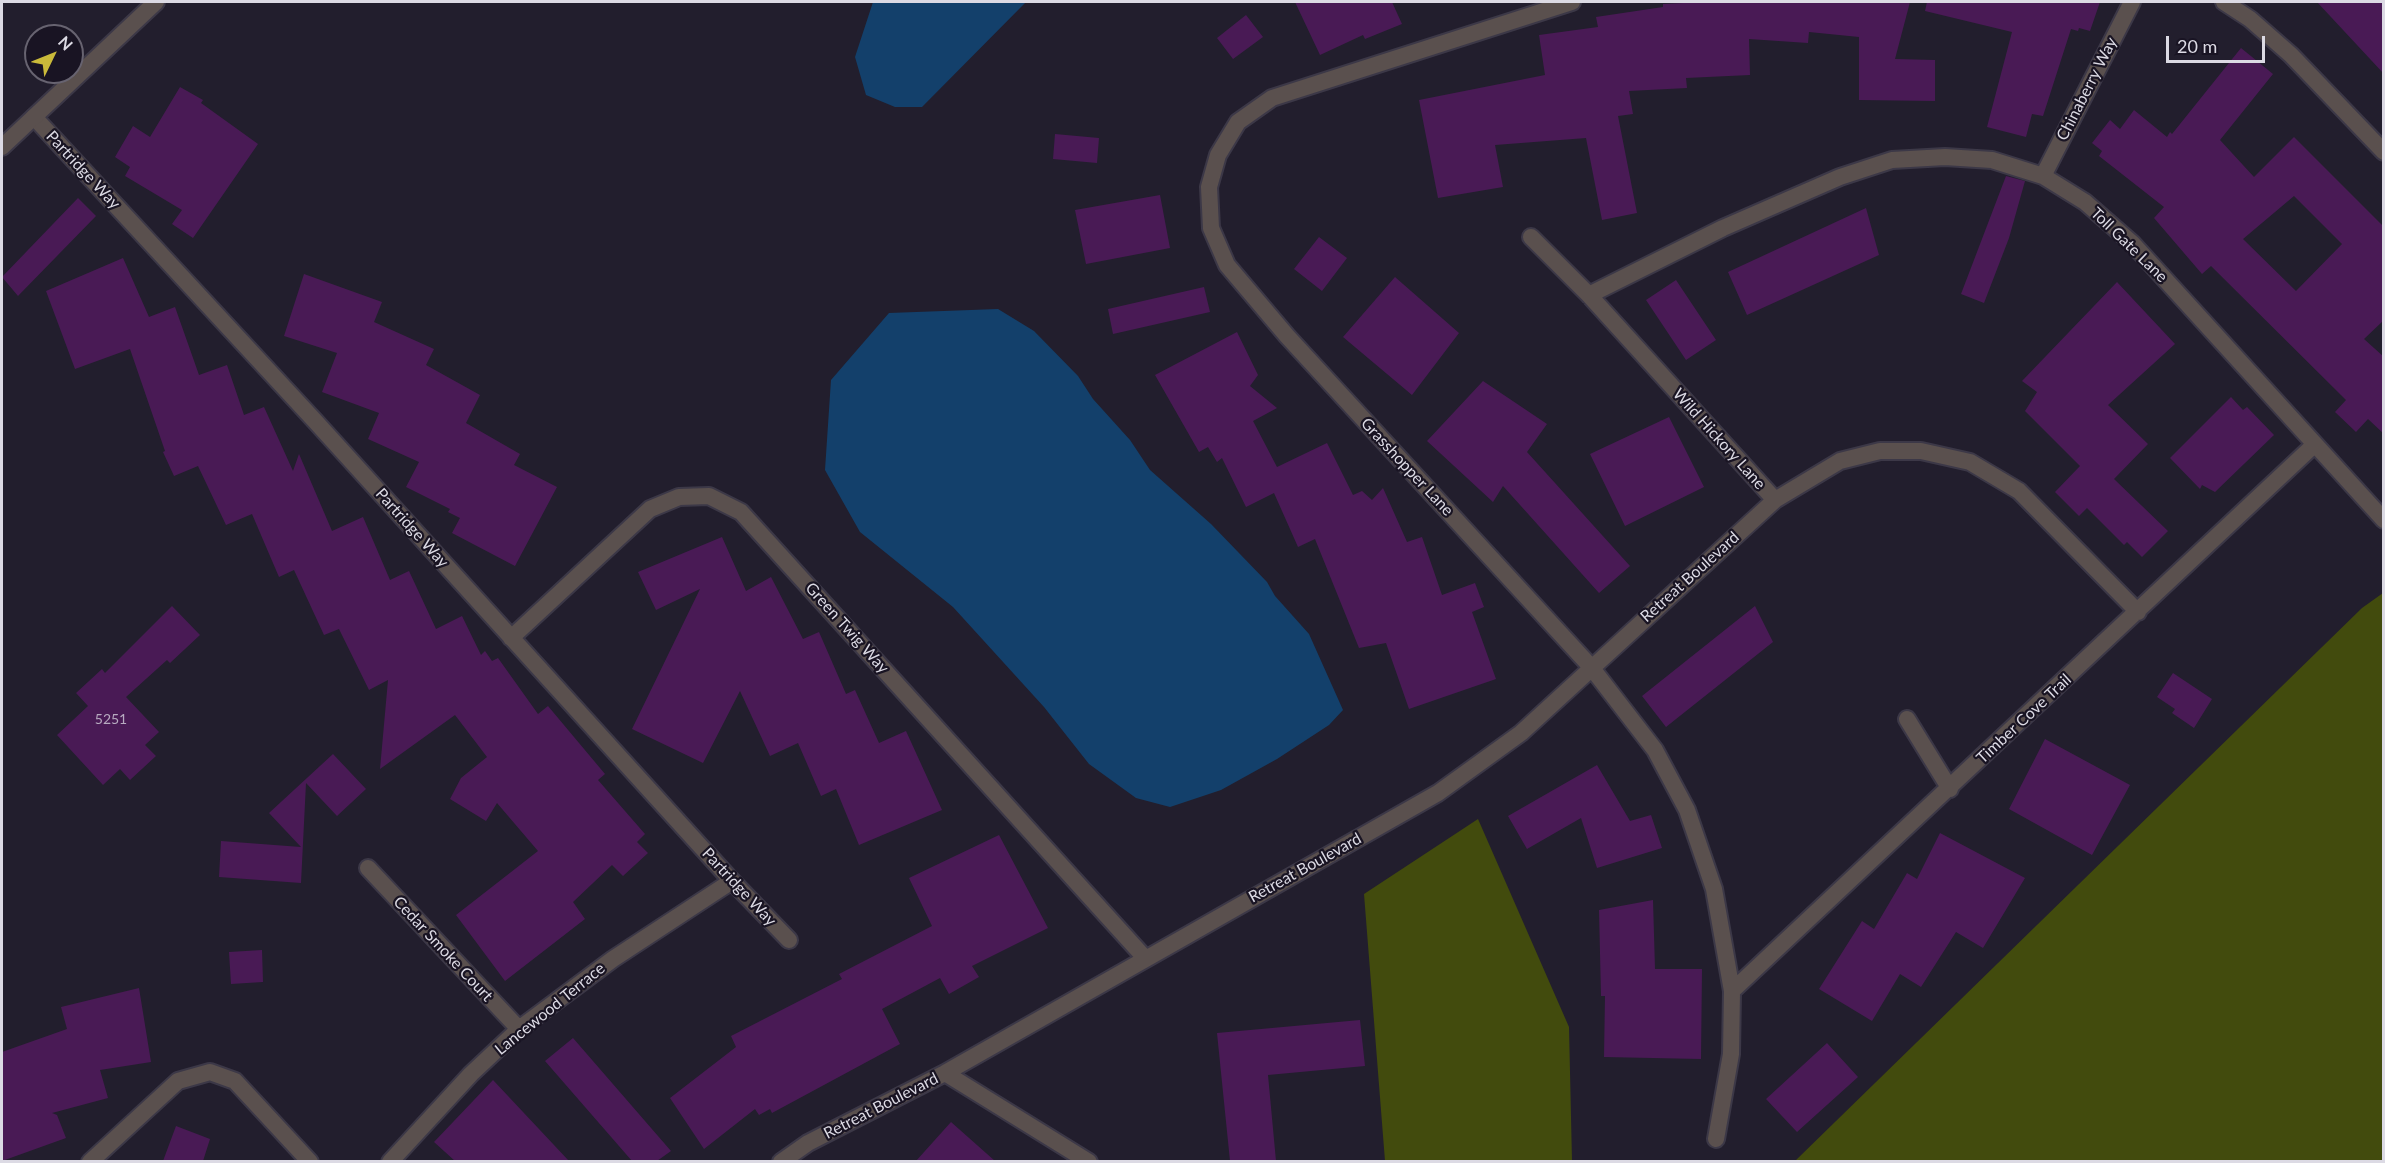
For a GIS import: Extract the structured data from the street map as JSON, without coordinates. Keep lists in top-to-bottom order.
{
  "streets": {
    "street": [
      "Chinaberry Way",
      "Partridge Way",
      "Toll Gate Lane",
      "Wild Hickory Lane",
      "Grasshopper Lane",
      "Retreat Boulevard",
      "Green Twig Way",
      "Timber Cove Trail",
      "Cedar Smoke Court",
      "Lancewood Terrace"
    ]
  },
  "crossings": [
    ["Chinaberry Way", "Toll Gate Lane"],
    ["Partridge Way", "Green Twig Way"],
    ["Partridge Way", "Lancewood Terrace"],
    ["Toll Gate Lane", "Wild Hickory Lane"],
    ["Toll Gate Lane", "Timber Cove Trail"],
    ["Wild Hickory Lane", "Retreat Boulevard"],
    ["Wild Hickory Lane", "Timber Cove Trail"],
    ["Grasshopper Lane", "Retreat Boulevard"],
    ["Grasshopper Lane", "Timber Cove Trail"],
    ["Retreat Boulevard", "Green Twig Way"],
    ["Cedar Smoke Court", "Lancewood Terrace"]
  ],
  "house_numbers": ["5251"],
  "scale_bar": "20 m",
  "north": "top right"
}
